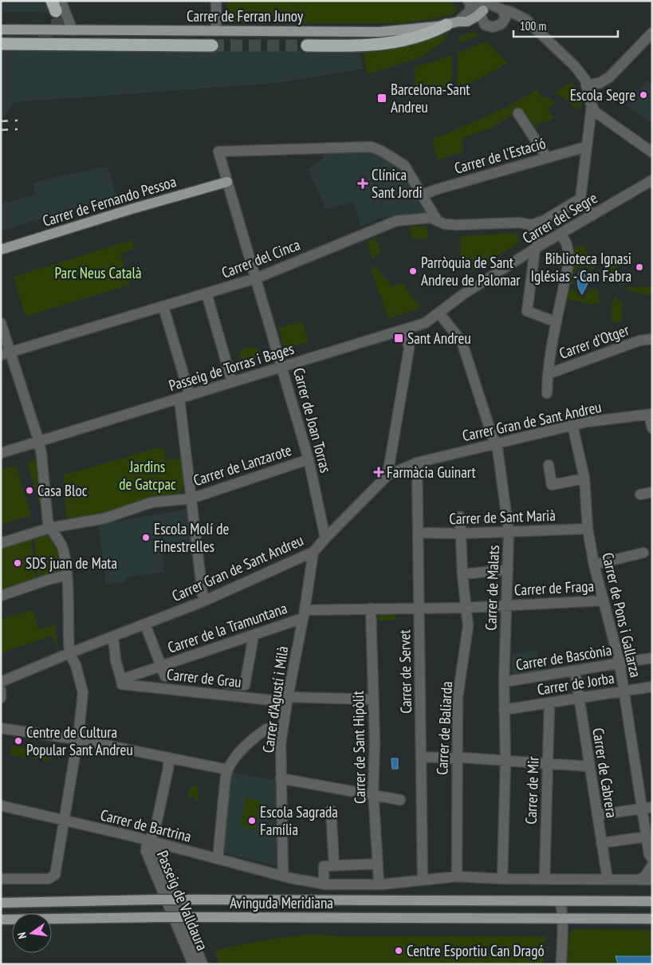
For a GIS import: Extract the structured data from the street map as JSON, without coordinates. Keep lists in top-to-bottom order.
{
  "streets": {
    "main road": ["Carrer de Ferran Junoy", "Carrer de Fernando Pessoa", "Avinguda Meridiana"],
    "street": [
      "Carrer de l'Estació",
      "Carrer del Segre",
      "Carrer del Cinca",
      "Carrer d'Otger",
      "Passeig de Torras i Bages",
      "Carrer de Joan Torras",
      "Carrer Gran de Sant Andreu",
      "Carrer de Lanzarote",
      "Carrer de Sant Marià",
      "Carrer de Malats",
      "Carrer de Fraga",
      "Carrer de Pons i Gallarza",
      "Carrer de la Tramuntana",
      "Carrer de Bascònia",
      "Carrer de Servet",
      "Carrer de Grau",
      "Carrer de Jorba",
      "Carrer d'Agustí i Milà",
      "Carrer de Baliarda",
      "Carrer de Sant Hipòlit",
      "Carrer de Cabrera",
      "Carrer de Mir",
      "Carrer de Bartrina",
      "Passeig de Valldaura"
    ]
  },
  "crossings": [
    ["Carrer de l'Estació", "Carrer de Joan Torras"],
    ["Carrer de Fernando Pessoa", "Carrer de Joan Torras"],
    ["Carrer del Segre", "Passeig de Torras i Bages"],
    ["Carrer del Cinca", "Carrer de Joan Torras"],
    ["Passeig de Torras i Bages", "Carrer de Joan Torras"],
    ["Passeig de Torras i Bages", "Carrer de Malats"],
    ["Carrer de Joan Torras", "Carrer Gran de Sant Andreu"],
    ["Carrer de Joan Torras", "Carrer de Lanzarote"],
    ["Carrer Gran de Sant Andreu", "Carrer de Malats"],
    ["Carrer Gran de Sant Andreu", "Carrer de Pons i Gallarza"],
    ["Carrer Gran de Sant Andreu", "Carrer de la Tramuntana"],
    ["Carrer Gran de Sant Andreu", "Carrer de Servet"],
    ["Carrer Gran de Sant Andreu", "Carrer d'Agustí i Milà"],
    ["Carrer de Sant Marià", "Carrer de Malats"],
    ["Carrer de Sant Marià", "Carrer de Pons i Gallarza"],
    ["Carrer de Sant Marià", "Carrer de Servet"],
    ["Carrer de Sant Marià", "Carrer de Baliarda"],
    ["Carrer de Malats", "Carrer de Fraga"],
    ["Carrer de Malats", "Carrer de Bascònia"],
    ["Carrer de Malats", "Carrer de Jorba"],
    ["Carrer de Malats", "Avinguda Meridiana"],
    ["Carrer de Fraga", "Carrer de Pons i Gallarza"],
    ["Carrer de Fraga", "Carrer de la Tramuntana"],
    ["Carrer de Fraga", "Carrer de Servet"],
    ["Carrer de Fraga", "Carrer de Baliarda"],
    ["Carrer de Pons i Gallarza", "Carrer de Bascònia"],
    ["Carrer de Pons i Gallarza", "Carrer de Jorba"],
    ["Carrer de la Tramuntana", "Carrer de Servet"],
    ["Carrer de la Tramuntana", "Carrer de Grau"],
    ["Carrer de la Tramuntana", "Carrer d'Agustí i Milà"],
    ["Carrer de la Tramuntana", "Carrer de Sant Hipòlit"],
    ["Carrer de Bascònia", "Carrer de Cabrera"],
    ["Carrer de Servet", "Avinguda Meridiana"],
    ["Carrer de Grau", "Carrer d'Agustí i Milà"],
    ["Carrer de Grau", "Carrer de Sant Hipòlit"],
    ["Carrer de Jorba", "Carrer de Cabrera"],
    ["Carrer de Jorba", "Carrer de Mir"],
    ["Carrer d'Agustí i Milà", "Carrer de Bartrina"],
    ["Carrer d'Agustí i Milà", "Avinguda Meridiana"],
    ["Carrer de Baliarda", "Avinguda Meridiana"],
    ["Carrer de Sant Hipòlit", "Avinguda Meridiana"],
    ["Carrer de Cabrera", "Avinguda Meridiana"],
    ["Carrer de Mir", "Avinguda Meridiana"],
    ["Carrer de Bartrina", "Passeig de Valldaura"],
    ["Carrer de Bartrina", "Avinguda Meridiana"]
  ],
  "parks": ["Parc Neus Català", "Jardins de Gatcpac"],
  "places": {
    "other": [
      "Escola Segre",
      "Biblioteca Ignasi Iglésias - Can Fabra",
      "Parròquia de Sant Andreu de Palomar",
      "Casa Bloc",
      "Escola Molí de Finestrelles",
      "SDS juan de Mata",
      "Centre de Cultura Popular Sant Andreu",
      "Escola Sagrada Família",
      "Centre Esportiu Can Dragó"
    ],
    "transit": ["Barcelona-Sant Andreu", "Sant Andreu"],
    "health": ["Clínica Sant Jordi", "Farmàcia Guinart"]
  },
  "scale_bar": "100 m",
  "north": "left"
}
